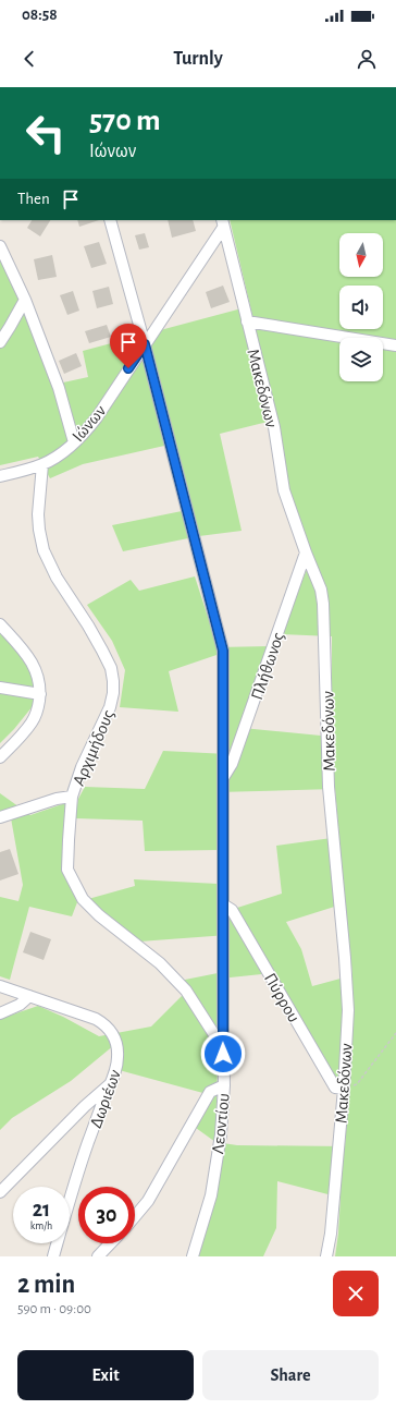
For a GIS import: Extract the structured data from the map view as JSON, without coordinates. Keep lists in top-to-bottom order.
{
  "streets": {
    "street": [
      "Μακεδόνων",
      "Ιώνων",
      "Πλήθωνος",
      "Αρχιμήδους",
      "Πύρρου",
      "Δωριέων",
      "Λεοντίου"
    ]
  },
  "crossings": [
    ["Μακεδόνων", "Ιώνων"],
    ["Μακεδόνων", "Πλήθωνος"],
    ["Μακεδόνων", "Πύρρου"],
    ["Ιώνων", "Αρχιμήδους"],
    ["Ιώνων", "Λεοντίου"],
    ["Πλήθωνος", "Λεοντίου"],
    ["Αρχιμήδους", "Λεοντίου"],
    ["Πύρρου", "Λεοντίου"]
  ],
  "north": "bottom",
  "page": {
    "status": "08:58",
    "header": "Turnly",
    "turn": ["570 m", "Ιώνων"],
    "then": "Then",
    "speed": "21 km/h",
    "limit": "30",
    "heading": ["2 min", "590 m · 09:00"],
    "buttons": ["Exit", "Share"]
  }
}
